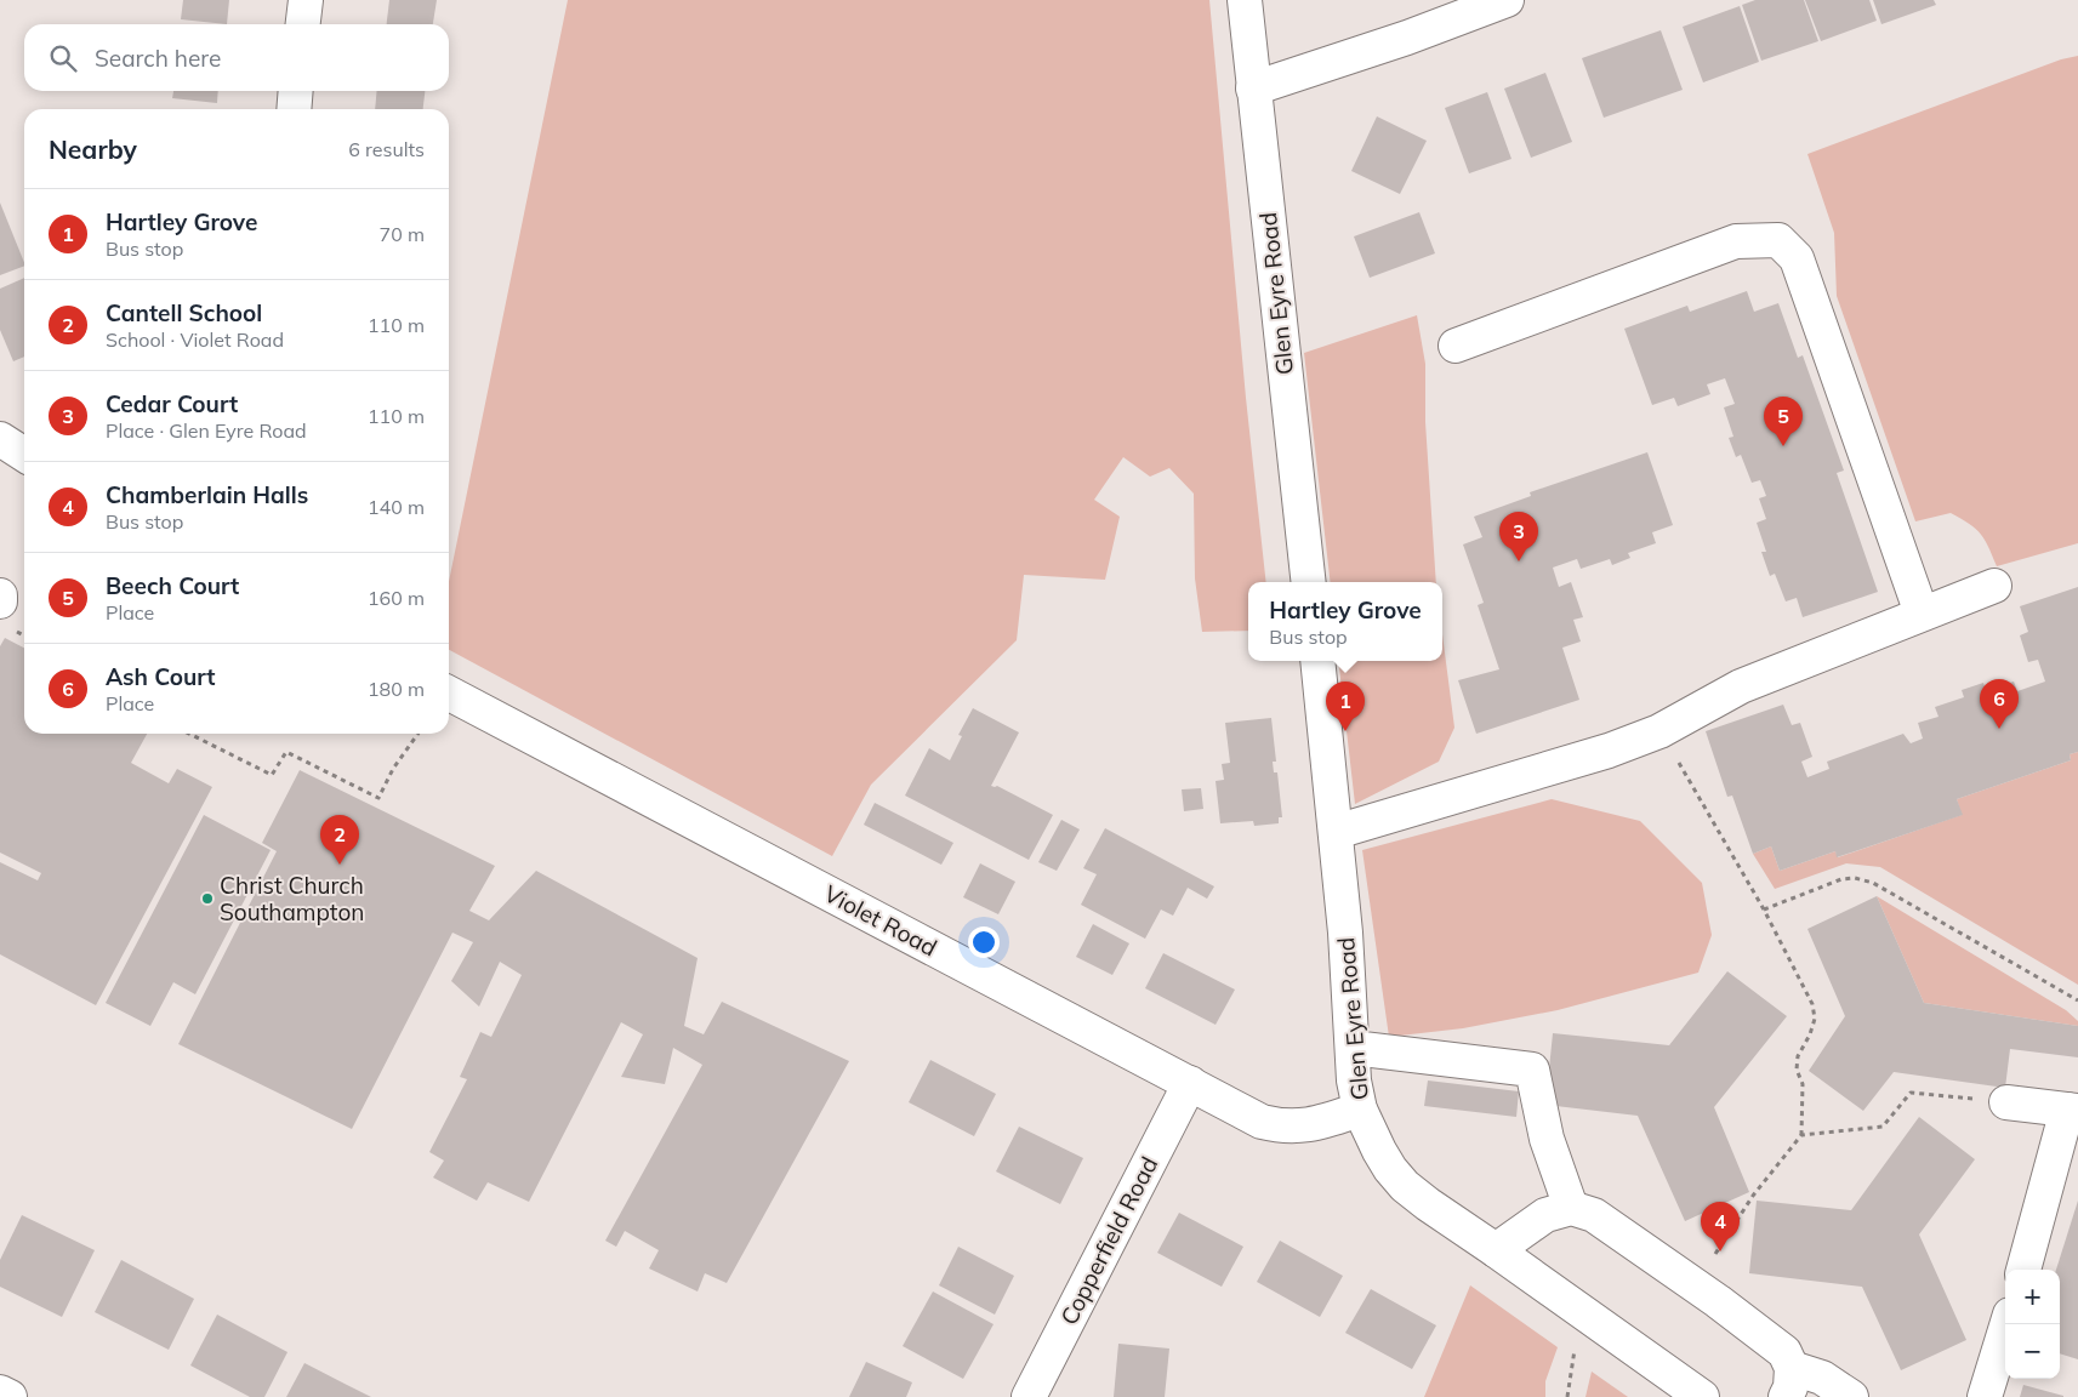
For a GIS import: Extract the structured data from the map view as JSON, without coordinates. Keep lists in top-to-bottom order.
{
  "streets": {
    "street": ["Glen Eyre Road", "Violet Road", "Copperfield Road"]
  },
  "crossings": [
    ["Glen Eyre Road", "Violet Road"],
    ["Violet Road", "Copperfield Road"]
  ],
  "places": ["Christ Church Southampton"],
  "page": {
    "search": "Search here",
    "heading": ["Nearby", "6 results"],
    "list": [
      {
        "mark": "1",
        "name": "Hartley Grove",
        "note": "Bus stop",
        "value": "70 m"
      },
      {
        "mark": "2",
        "name": "Cantell School",
        "note": "School · Violet Road",
        "value": "110 m"
      },
      {
        "mark": "3",
        "name": "Cedar Court",
        "note": "Place · Glen Eyre Road",
        "value": "110 m"
      },
      {
        "mark": "4",
        "name": "Chamberlain Halls",
        "note": "Bus stop",
        "value": "140 m"
      },
      {
        "mark": "5",
        "name": "Beech Court",
        "note": "Place",
        "value": "160 m"
      },
      {
        "mark": "6",
        "name": "Ash Court",
        "note": "Place",
        "value": "180 m"
      }
    ],
    "pins": [
      "5",
      "3",
      "6",
      "1",
      "2",
      "4"
    ],
    "popup": ["Hartley Grove", "Bus stop"],
    "map_buttons": ["+", "−"]
  }
}
